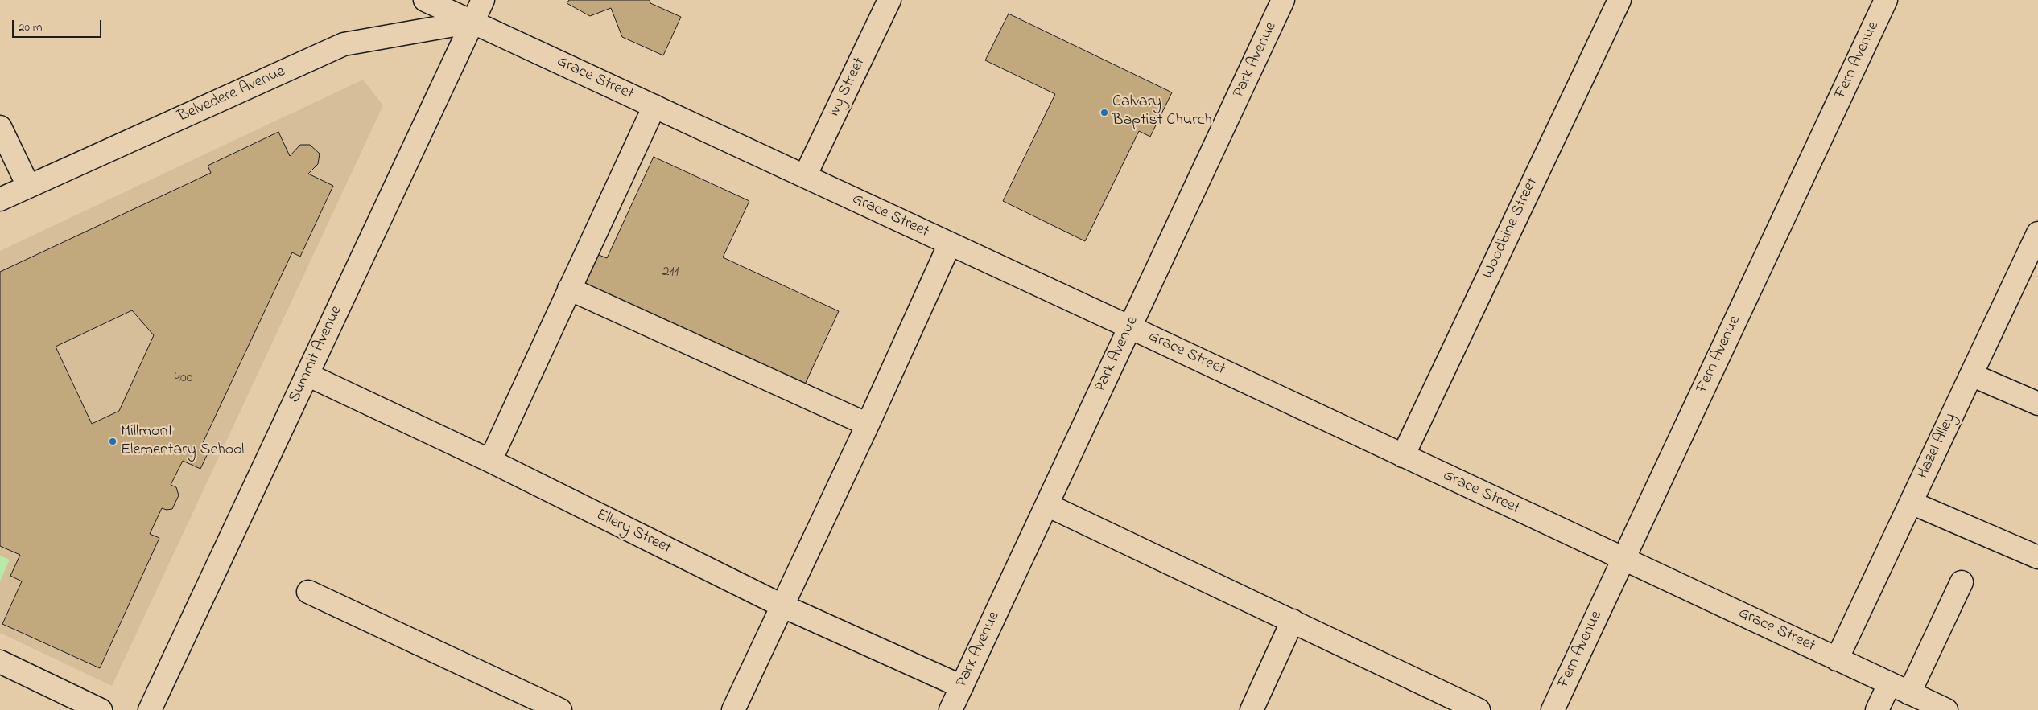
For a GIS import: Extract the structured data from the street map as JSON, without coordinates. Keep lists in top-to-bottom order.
{
  "streets": {
    "street": [
      "Park Avenue",
      "Fern Avenue",
      "Grace Street",
      "Ivy Street",
      "Belvedere Avenue",
      "Woodbine Street",
      "Summit Avenue",
      "Hazel Alley",
      "Ellery Street"
    ]
  },
  "crossings": [
    ["Park Avenue", "Grace Street"],
    ["Park Avenue", "Ellery Street"],
    ["Fern Avenue", "Grace Street"],
    ["Grace Street", "Ivy Street"],
    ["Grace Street", "Belvedere Avenue"],
    ["Grace Street", "Woodbine Street"],
    ["Grace Street", "Summit Avenue"],
    ["Grace Street", "Hazel Alley"],
    ["Belvedere Avenue", "Summit Avenue"],
    ["Summit Avenue", "Ellery Street"]
  ],
  "places": ["Calvary Baptist Church", "Millmont Elementary School"],
  "house_numbers": ["211", "400"],
  "scale_bar": "20 m"
}
